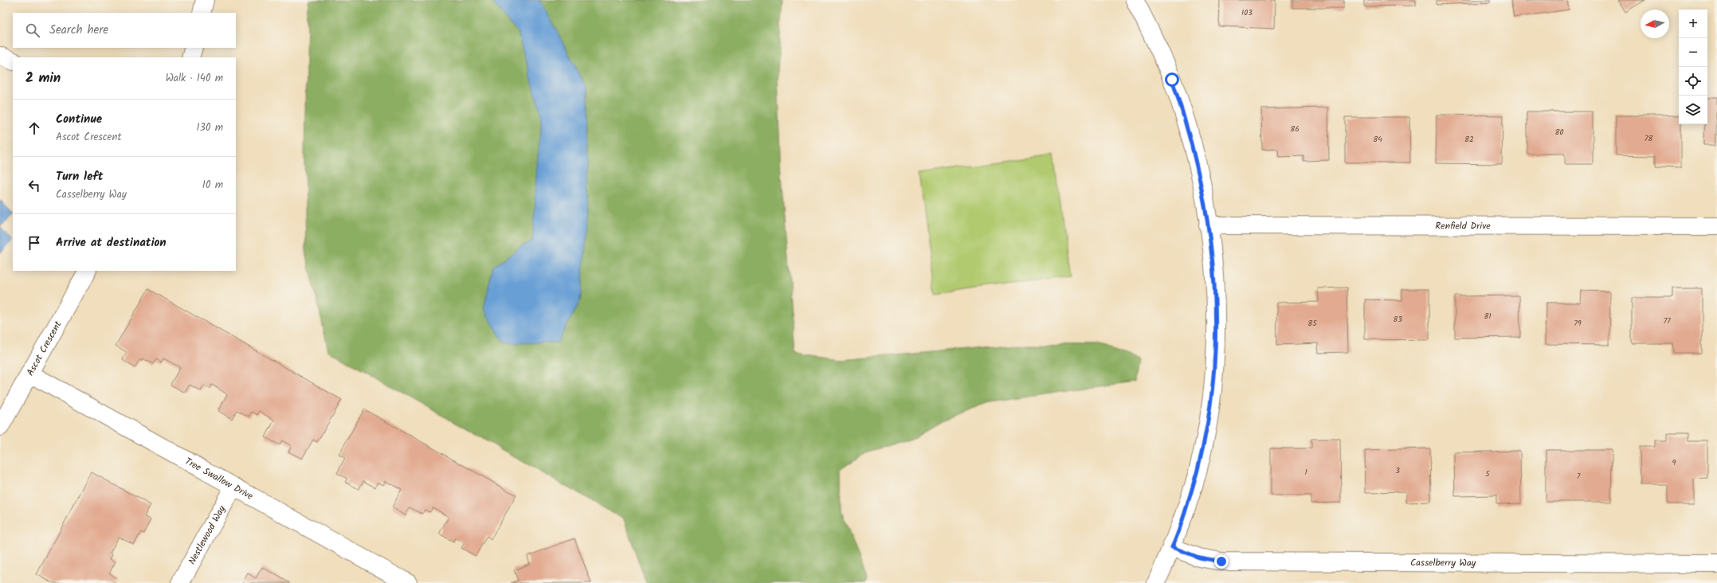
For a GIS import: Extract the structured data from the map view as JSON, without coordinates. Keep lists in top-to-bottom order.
{
  "streets": {
    "street": [
      "Renfield Drive",
      "Ascot Crescent",
      "Tree Swallow Drive",
      "Nestlewood Way",
      "Casselberry Way"
    ]
  },
  "crossings": [
    ["Ascot Crescent", "Tree Swallow Drive"],
    ["Tree Swallow Drive", "Nestlewood Way"]
  ],
  "house_numbers": [
    "103",
    "86",
    "80",
    "78",
    "84",
    "82",
    "81",
    "83",
    "77",
    "85",
    "79",
    "9",
    "3",
    "1",
    "5",
    "7"
  ],
  "north": "left",
  "page": {
    "map_buttons": ["+", "−"],
    "search": "Search here",
    "heading": ["2 min", "Walk · 140 m"],
    "list": [
      ["Continue", "Ascot Crescent", "130 m"],
      ["Turn left", "Casselberry Way", "10 m"],
      "Arrive at destination"
    ]
  }
}
